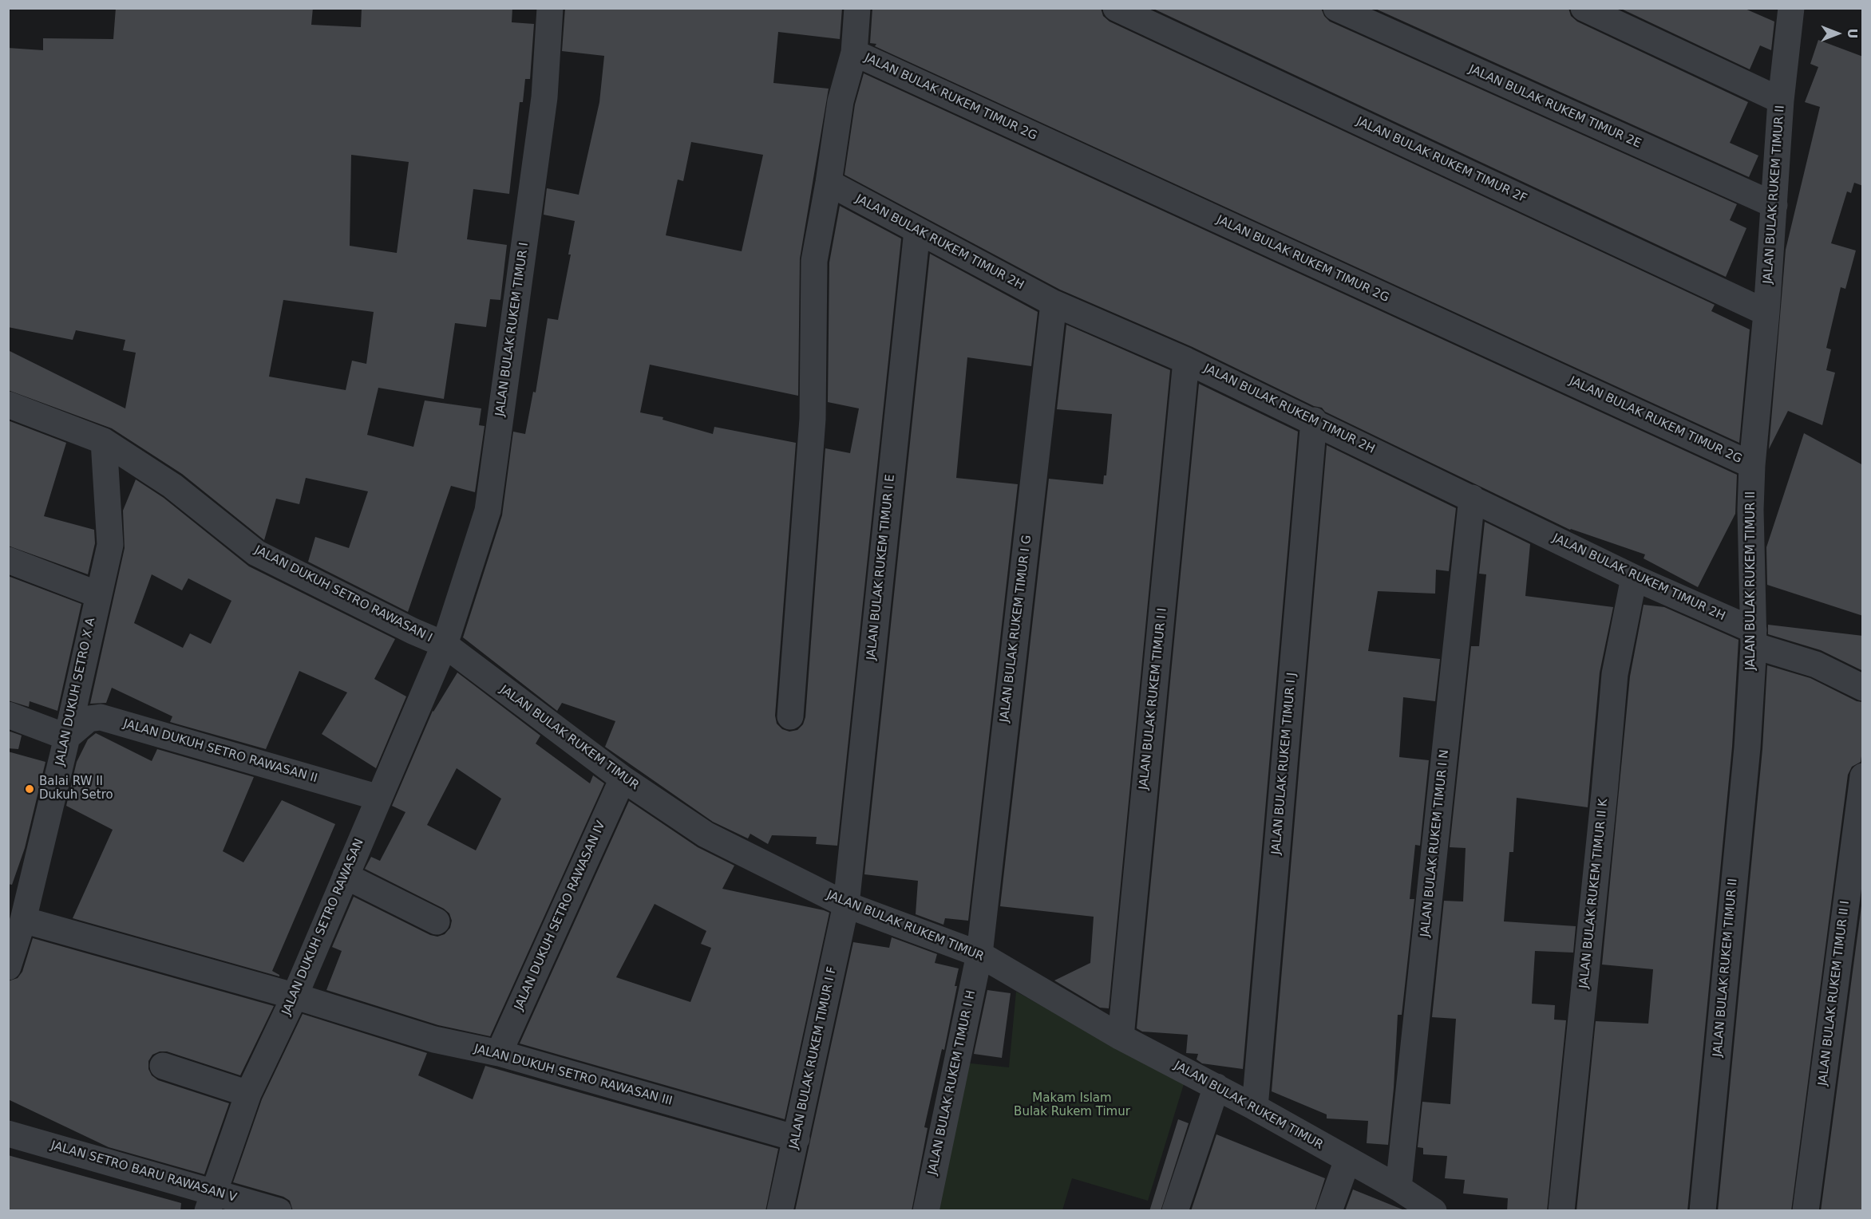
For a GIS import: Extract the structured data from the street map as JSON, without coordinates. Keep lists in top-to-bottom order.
{
  "streets": {
    "street": [
      "JALAN BULAK RUKEM TIMUR 2G",
      "JALAN BULAK RUKEM TIMUR 2E",
      "JALAN BULAK RUKEM TIMUR 2F",
      "JALAN BULAK RUKEM TIMUR II",
      "JALAN BULAK RUKEM TIMUR 2H",
      "JALAN BULAK RUKEM TIMUR I",
      "JALAN BULAK RUKEM TIMUR I E",
      "JALAN DUKUH SETRO RAWASAN I",
      "JALAN BULAK RUKEM TIMUR I G",
      "JALAN DUKUH SETRO X A",
      "JALAN BULAK RUKEM TIMUR I I",
      "JALAN BULAK RUKEM TIMUR",
      "JALAN DUKUH SETRO RAWASAN II",
      "JALAN BULAK RUKEM TIMUR I J",
      "JALAN BULAK RUKEM TIMUR I N",
      "JALAN BULAK RUKEM TIMUR II K",
      "JALAN DUKUH SETRO RAWASAN IV",
      "JALAN DUKUH SETRO RAWASAN",
      "JALAN BULAK RUKEM TIMUR II I",
      "JALAN BULAK RUKEM TIMUR I F",
      "JALAN DUKUH SETRO RAWASAN III",
      "JALAN BULAK RUKEM TIMUR I H",
      "JALAN SETRO BARU RAWASAN V"
    ]
  },
  "crossings": [
    ["JALAN BULAK RUKEM TIMUR 2G", "JALAN BULAK RUKEM TIMUR II"],
    ["JALAN BULAK RUKEM TIMUR 2E", "JALAN BULAK RUKEM TIMUR II"],
    ["JALAN BULAK RUKEM TIMUR 2F", "JALAN BULAK RUKEM TIMUR II"],
    ["JALAN BULAK RUKEM TIMUR II", "JALAN BULAK RUKEM TIMUR 2H"],
    ["JALAN BULAK RUKEM TIMUR 2H", "JALAN BULAK RUKEM TIMUR I E"],
    ["JALAN BULAK RUKEM TIMUR 2H", "JALAN BULAK RUKEM TIMUR I G"],
    ["JALAN BULAK RUKEM TIMUR 2H", "JALAN BULAK RUKEM TIMUR I I"],
    ["JALAN BULAK RUKEM TIMUR 2H", "JALAN BULAK RUKEM TIMUR I J"],
    ["JALAN BULAK RUKEM TIMUR 2H", "JALAN BULAK RUKEM TIMUR I N"],
    ["JALAN BULAK RUKEM TIMUR 2H", "JALAN BULAK RUKEM TIMUR II K"],
    ["JALAN BULAK RUKEM TIMUR I", "JALAN DUKUH SETRO RAWASAN I"],
    ["JALAN BULAK RUKEM TIMUR I", "JALAN BULAK RUKEM TIMUR"],
    ["JALAN BULAK RUKEM TIMUR I", "JALAN DUKUH SETRO RAWASAN"],
    ["JALAN BULAK RUKEM TIMUR I E", "JALAN BULAK RUKEM TIMUR"],
    ["JALAN BULAK RUKEM TIMUR I E", "JALAN BULAK RUKEM TIMUR I F"],
    ["JALAN DUKUH SETRO RAWASAN I", "JALAN DUKUH SETRO X A"],
    ["JALAN DUKUH SETRO RAWASAN I", "JALAN BULAK RUKEM TIMUR"],
    ["JALAN DUKUH SETRO RAWASAN I", "JALAN DUKUH SETRO RAWASAN"],
    ["JALAN BULAK RUKEM TIMUR I G", "JALAN BULAK RUKEM TIMUR"],
    ["JALAN BULAK RUKEM TIMUR I G", "JALAN BULAK RUKEM TIMUR I H"],
    ["JALAN DUKUH SETRO X A", "JALAN DUKUH SETRO RAWASAN II"],
    ["JALAN DUKUH SETRO X A", "JALAN DUKUH SETRO RAWASAN III"],
    ["JALAN BULAK RUKEM TIMUR I I", "JALAN BULAK RUKEM TIMUR"],
    ["JALAN BULAK RUKEM TIMUR", "JALAN BULAK RUKEM TIMUR I J"],
    ["JALAN BULAK RUKEM TIMUR", "JALAN BULAK RUKEM TIMUR I N"],
    ["JALAN BULAK RUKEM TIMUR", "JALAN DUKUH SETRO RAWASAN IV"],
    ["JALAN BULAK RUKEM TIMUR", "JALAN DUKUH SETRO RAWASAN"],
    ["JALAN BULAK RUKEM TIMUR", "JALAN BULAK RUKEM TIMUR I F"],
    ["JALAN BULAK RUKEM TIMUR", "JALAN BULAK RUKEM TIMUR I H"],
    ["JALAN DUKUH SETRO RAWASAN II", "JALAN DUKUH SETRO RAWASAN"],
    ["JALAN DUKUH SETRO RAWASAN IV", "JALAN DUKUH SETRO RAWASAN III"],
    ["JALAN DUKUH SETRO RAWASAN", "JALAN DUKUH SETRO RAWASAN III"],
    ["JALAN DUKUH SETRO RAWASAN", "JALAN SETRO BARU RAWASAN V"],
    ["JALAN BULAK RUKEM TIMUR I F", "JALAN DUKUH SETRO RAWASAN III"]
  ],
  "parks": ["Makam Islam Bulak Rukem Timur"],
  "places": ["Balai RW II Dukuh Setro"],
  "north": "right"
}
